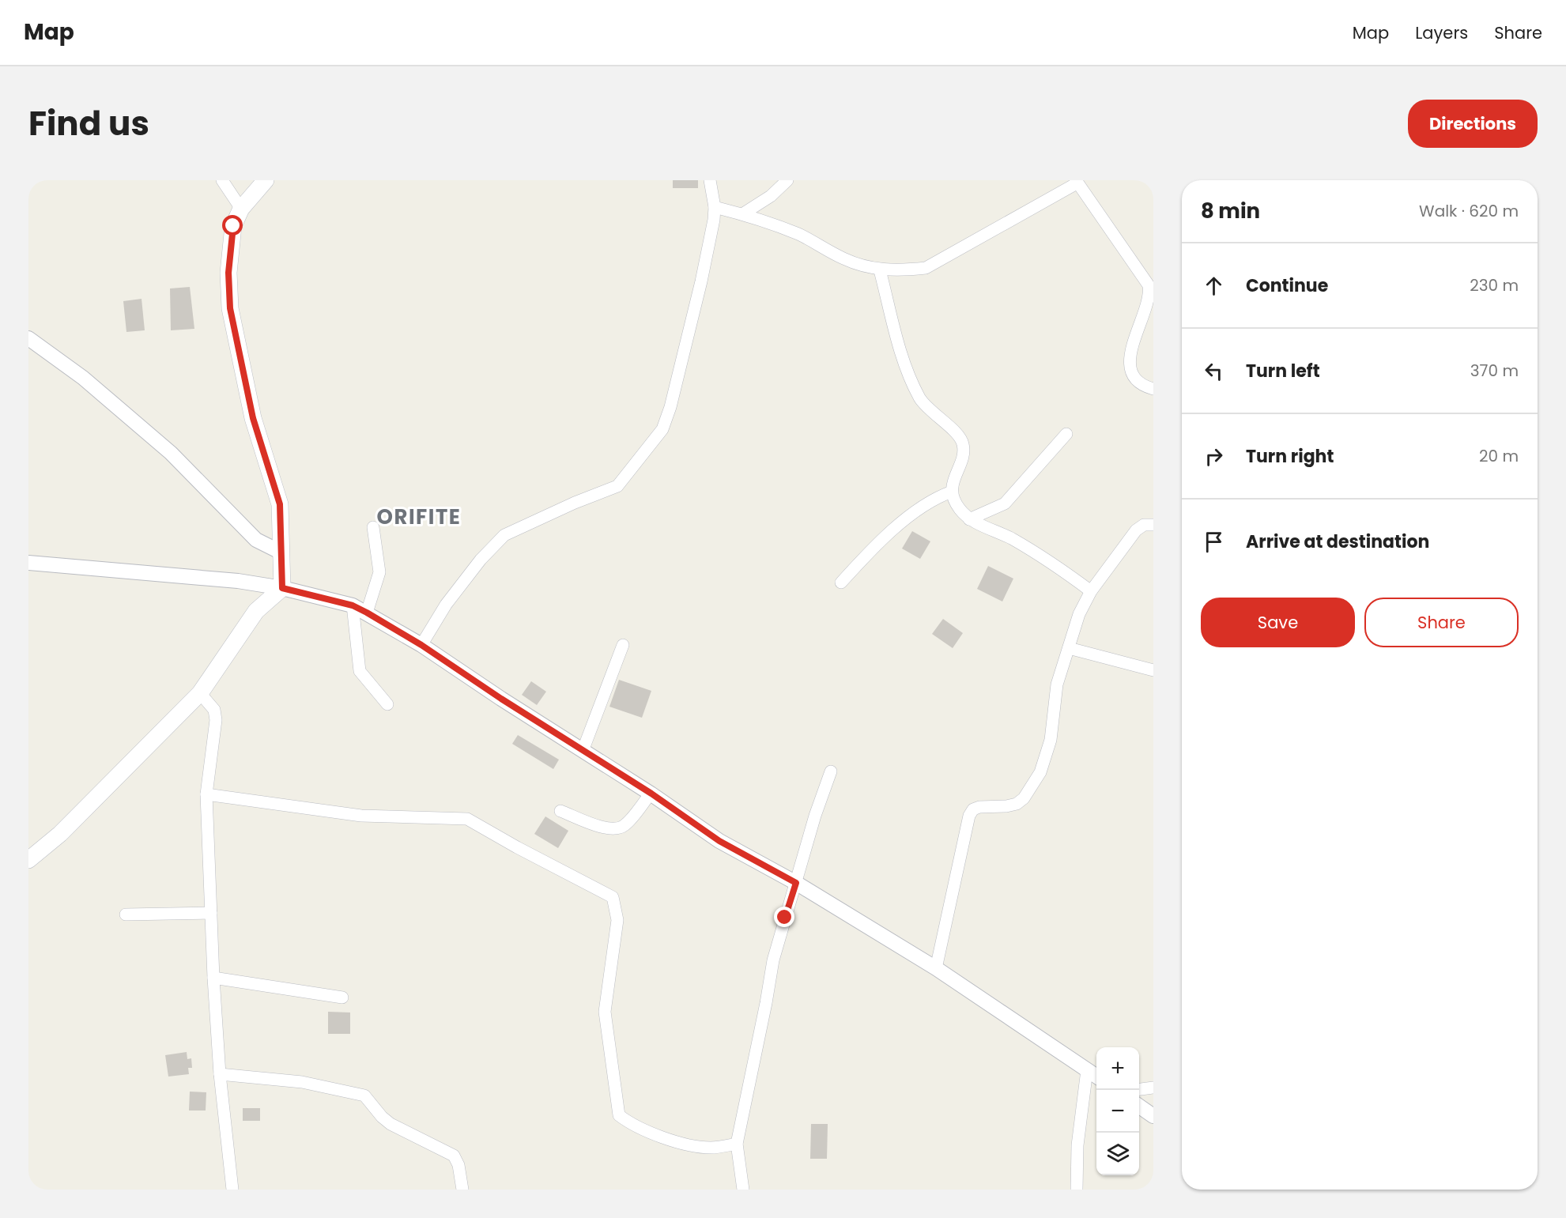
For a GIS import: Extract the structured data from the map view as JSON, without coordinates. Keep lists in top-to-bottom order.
{
  "districts": ["ORIFITE"],
  "page": {
    "header": "Map",
    "nav": ["Map", "Layers", "Share"],
    "title": "Find us",
    "buttons": [
      "Directions",
      ["Save", "Share"]
    ],
    "heading": ["8 min", "Walk · 620 m"],
    "list": [
      ["Continue", "230 m"],
      ["Turn left", "370 m"],
      ["Turn right", "20 m"],
      "Arrive at destination"
    ],
    "map_buttons": ["+", "−"]
  }
}
